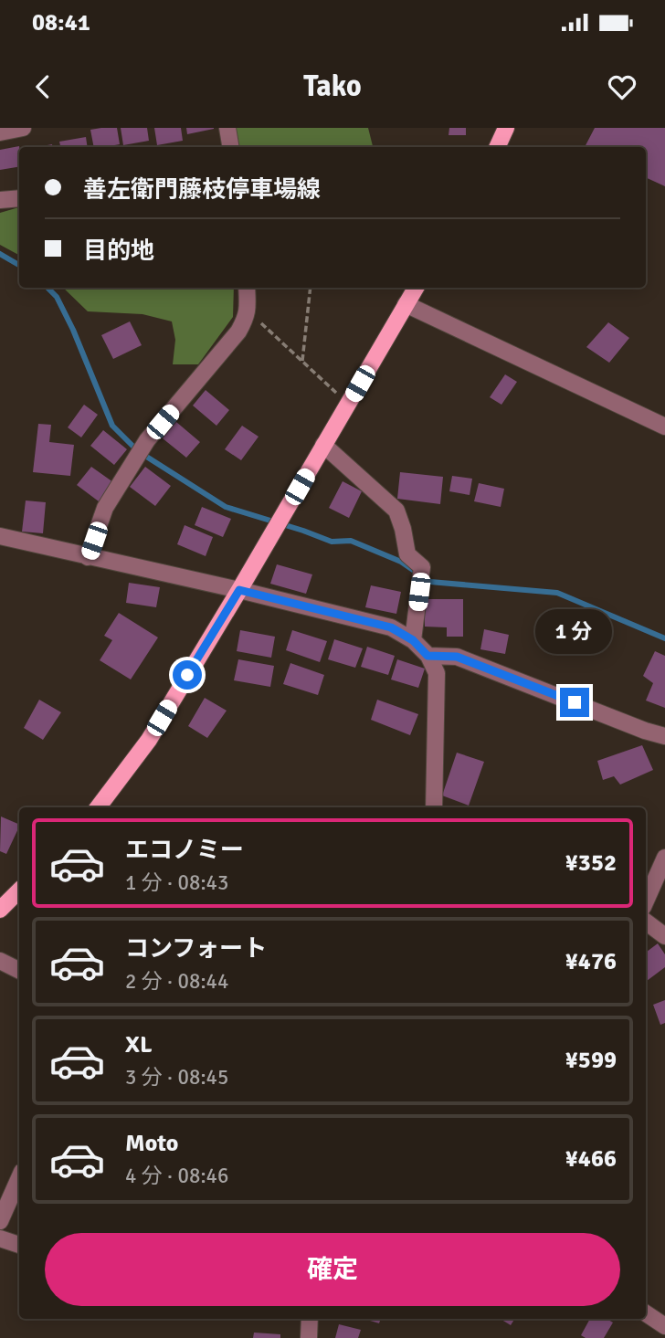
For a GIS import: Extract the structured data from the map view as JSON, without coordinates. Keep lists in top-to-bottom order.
{
  "page": {
    "status": "08:41",
    "header": "Tako",
    "banner": ["善左衛門藤枝停車場線", "目的地"],
    "bubble": "1 分",
    "list": [
      {
        "name": "エコノミー",
        "note": "1 分 · 08:43",
        "value": "¥352"
      },
      {
        "name": "コンフォート",
        "note": "2 分 · 08:44",
        "value": "¥476"
      },
      {
        "name": "XL",
        "note": "3 分 · 08:45",
        "value": "¥599"
      },
      {
        "name": "Moto",
        "note": "4 分 · 08:46",
        "value": "¥466"
      }
    ],
    "buttons": "確定"
  }
}
